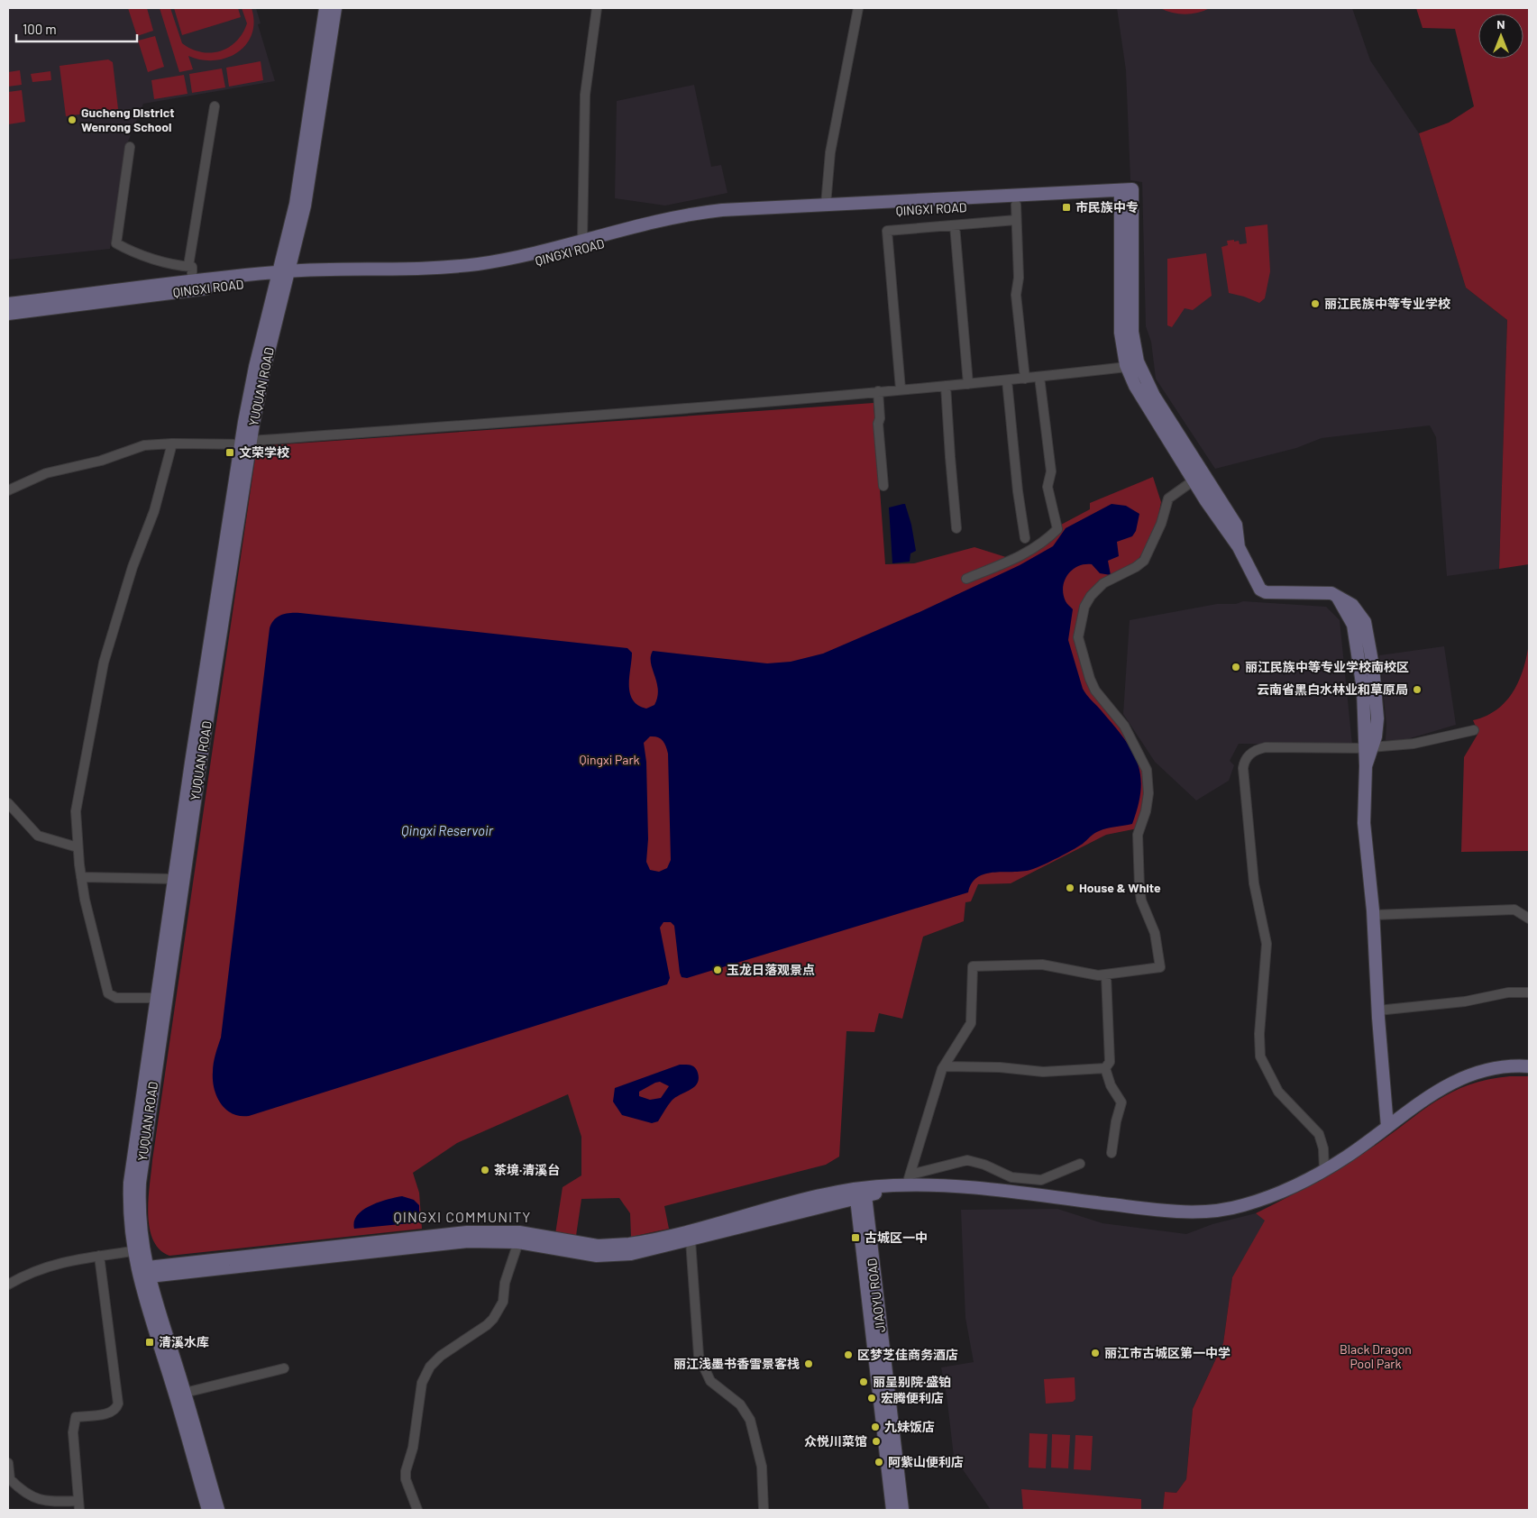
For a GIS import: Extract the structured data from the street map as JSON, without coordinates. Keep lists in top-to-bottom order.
{
  "streets": {
    "street": ["QINGXI ROAD", "YUQUAN ROAD", "JIAOYU ROAD"]
  },
  "crossings": [
    ["QINGXI ROAD", "YUQUAN ROAD"]
  ],
  "districts": ["QINGXI COMMUNITY"],
  "water": ["Qingxi Reservoir"],
  "parks": ["Qingxi Park", "Black Dragon Pool Park"],
  "places": {
    "other": [
      "Gucheng District Wenrong School",
      "丽江民族中等专业学校",
      "丽江民族中等专业学校南校区",
      "云南省黑白水林业和草原局",
      "House & White",
      "玉龙日落观景点",
      "茶境·清溪台",
      "丽江市古城区第一中学",
      "区梦芝佳商务酒店",
      "丽江浅墨书香雪景客栈",
      "丽呈别院·盛铂",
      "宏腾便利店",
      "九妹饭店",
      "众悦川菜馆",
      "阿紫山便利店"
    ],
    "transit": [
      "市民族中专",
      "文荣学校",
      "古城区一中",
      "清溪水库"
    ]
  },
  "scale_bar": "100 m",
  "north": "top"
}
